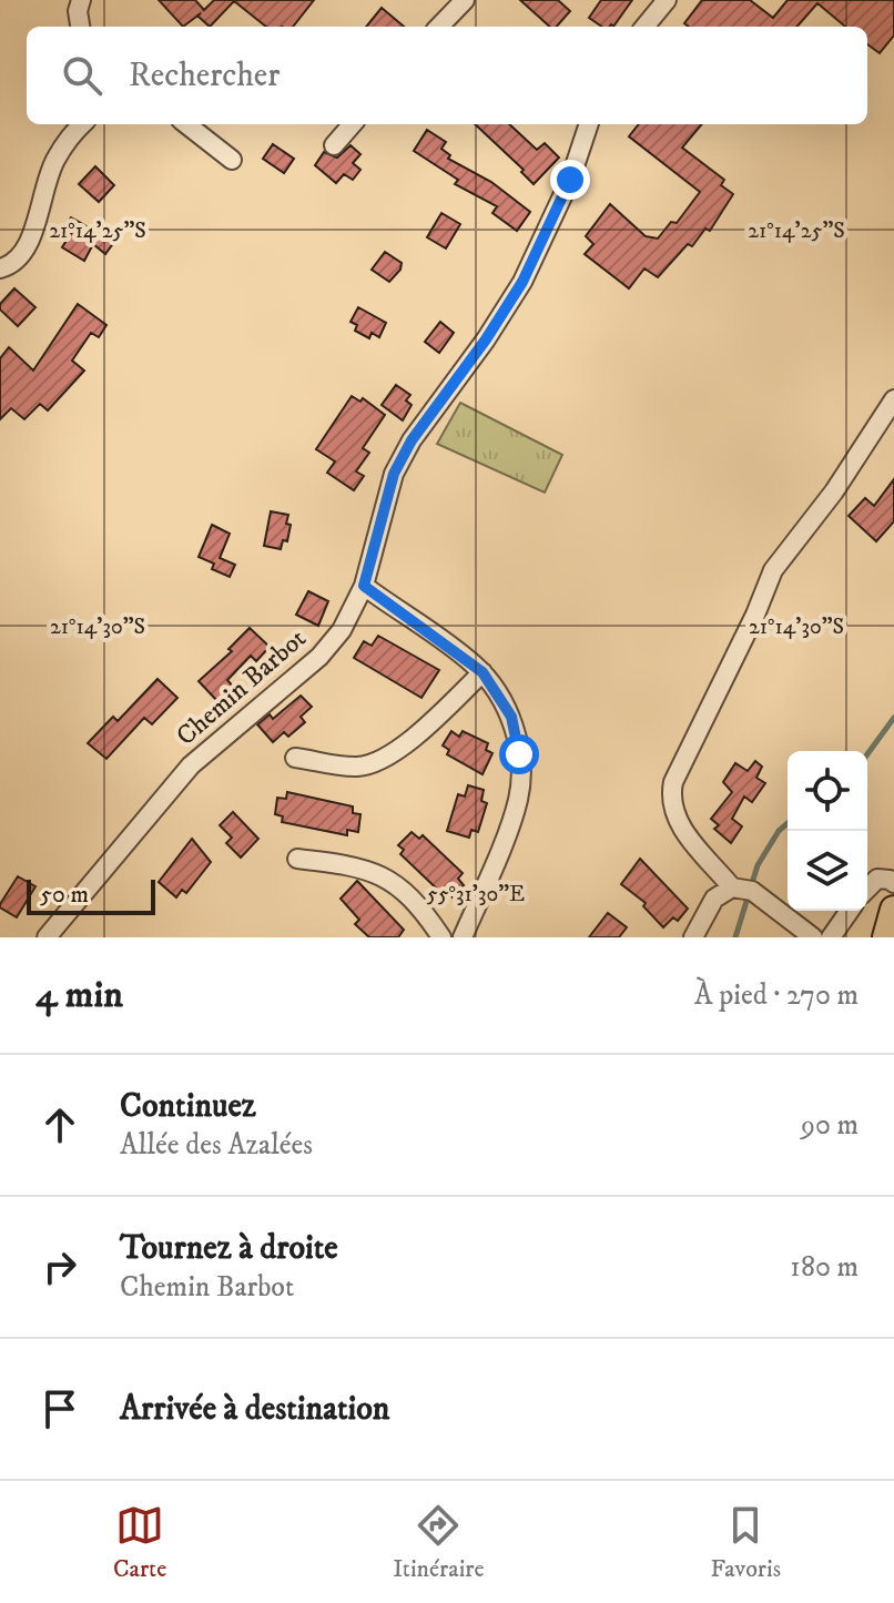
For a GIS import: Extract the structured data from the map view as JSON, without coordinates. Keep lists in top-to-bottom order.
{
  "streets": {
    "street": ["Chemin Barbot"]
  },
  "scale_bar": "50 m",
  "page": {
    "search": "Rechercher",
    "scale": "50 m",
    "heading": ["4 min", "À pied · 270 m"],
    "list": [
      ["Continuez", "Allée des Azalées", "90 m"],
      ["Tournez à droite", "Chemin Barbot", "180 m"],
      "Arrivée à destination"
    ],
    "nav": ["Carte", "Itinéraire", "Favoris"]
  },
  "coordinates": ["21°14'25\"S", "21°14'30\"S", "55°31'30\"E"]
}
